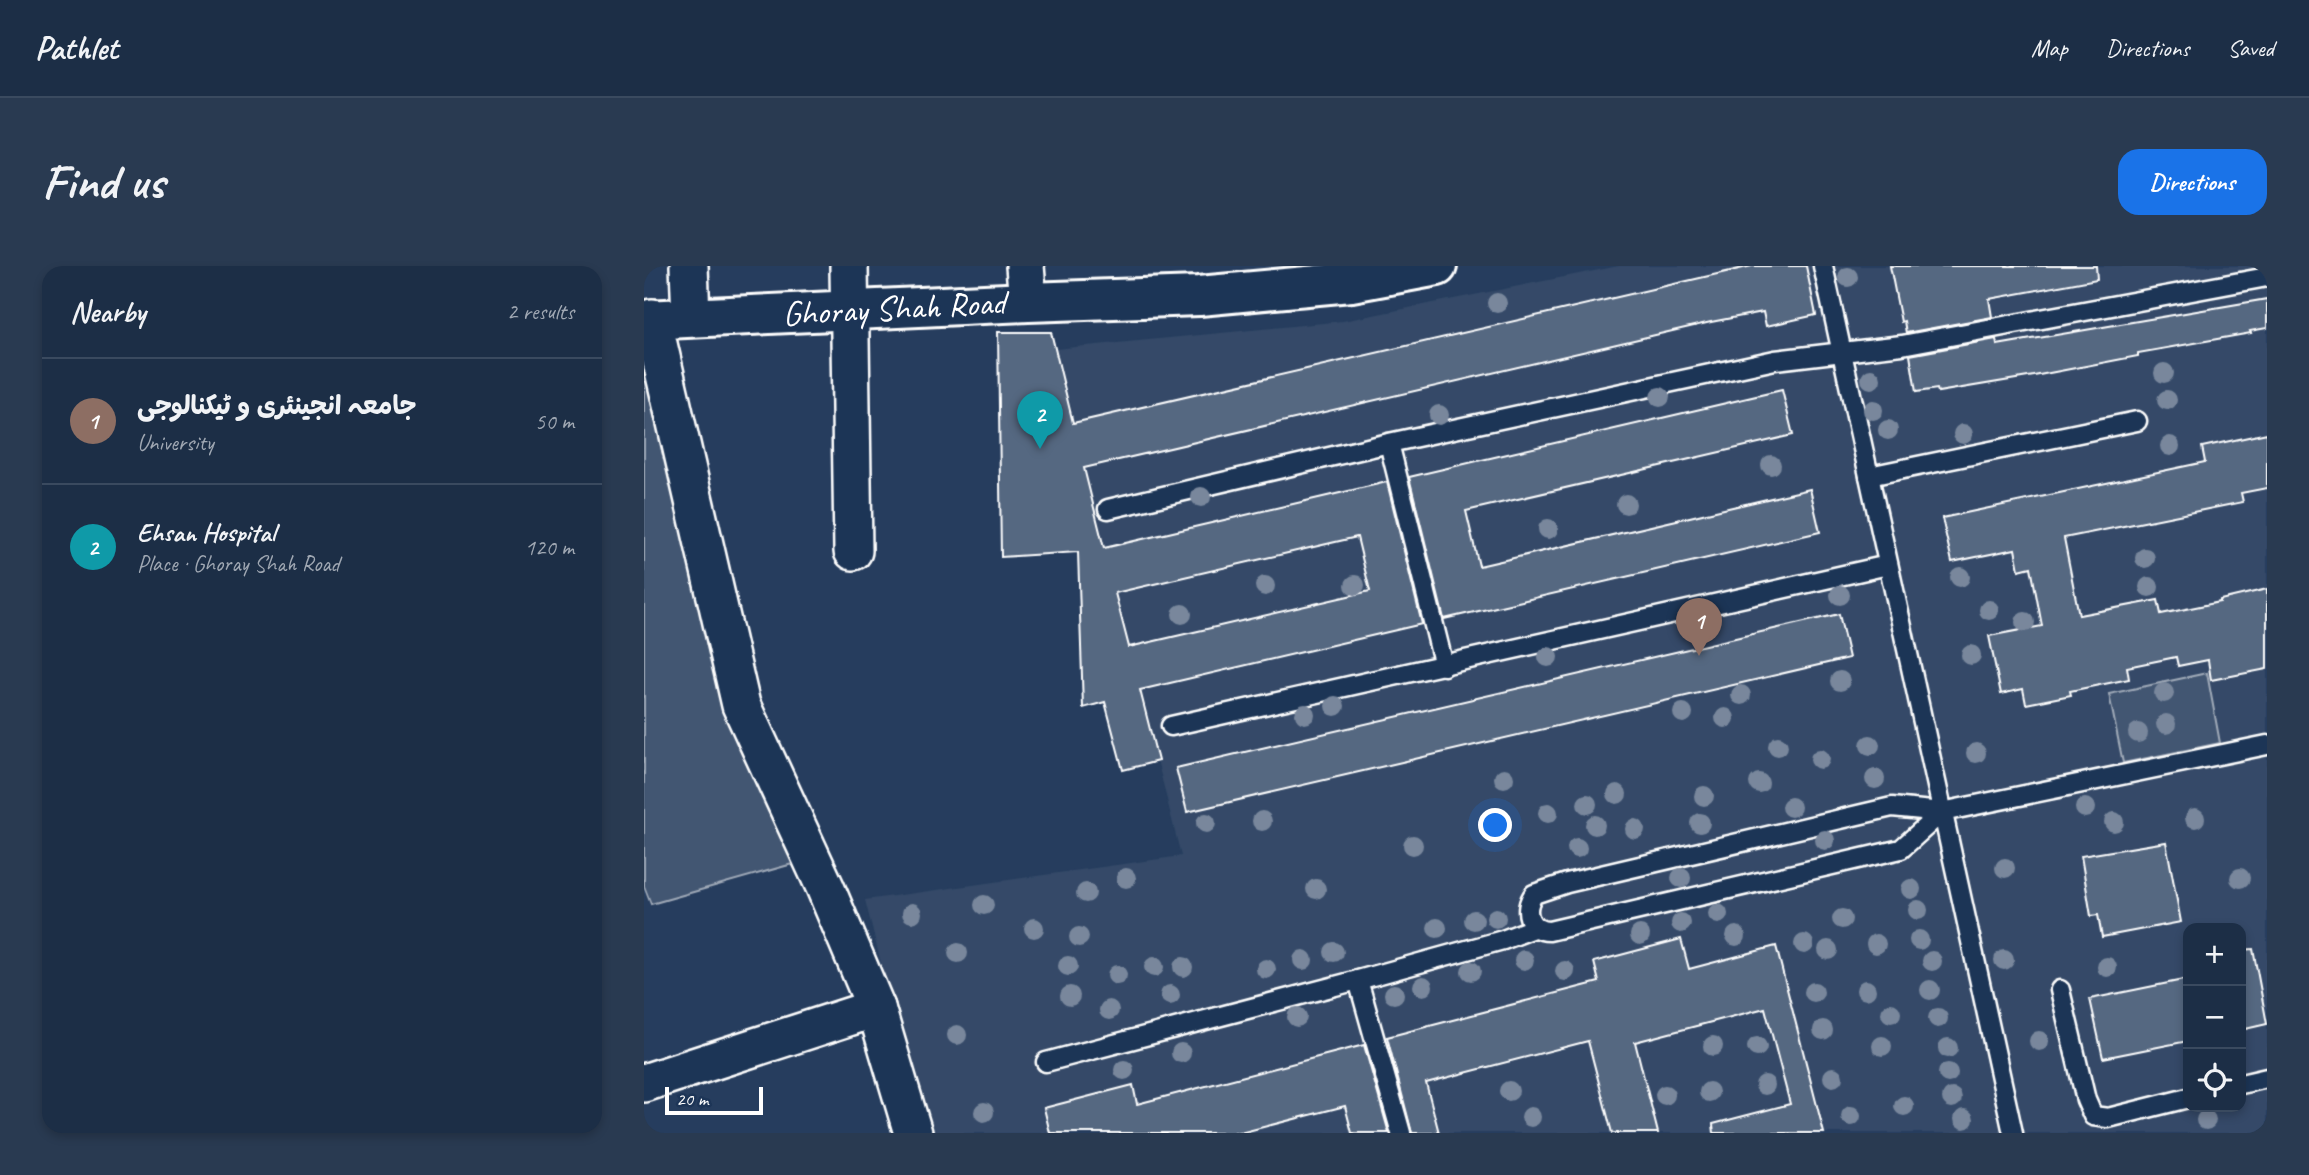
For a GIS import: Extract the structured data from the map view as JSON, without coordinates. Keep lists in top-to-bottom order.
{
  "streets": {
    "main road": ["Ghoray Shah Road"]
  },
  "scale_bar": "20 m",
  "page": {
    "header": "Pathlet",
    "nav": ["Map", "Directions", "Saved"],
    "buttons": "Directions",
    "title": "Find us",
    "heading": ["Nearby", "2 results"],
    "list": [
      {
        "mark": "1",
        "name": "جامعہ انجینئری و ٹیکنالوجی",
        "note": "University",
        "value": "50 m"
      },
      {
        "mark": "2",
        "name": "Ehsan Hospital",
        "note": "Place · Ghoray Shah Road",
        "value": "120 m"
      }
    ],
    "pins": ["2", "1"],
    "map_buttons": ["+", "−"],
    "scale": "20 m"
  }
}
